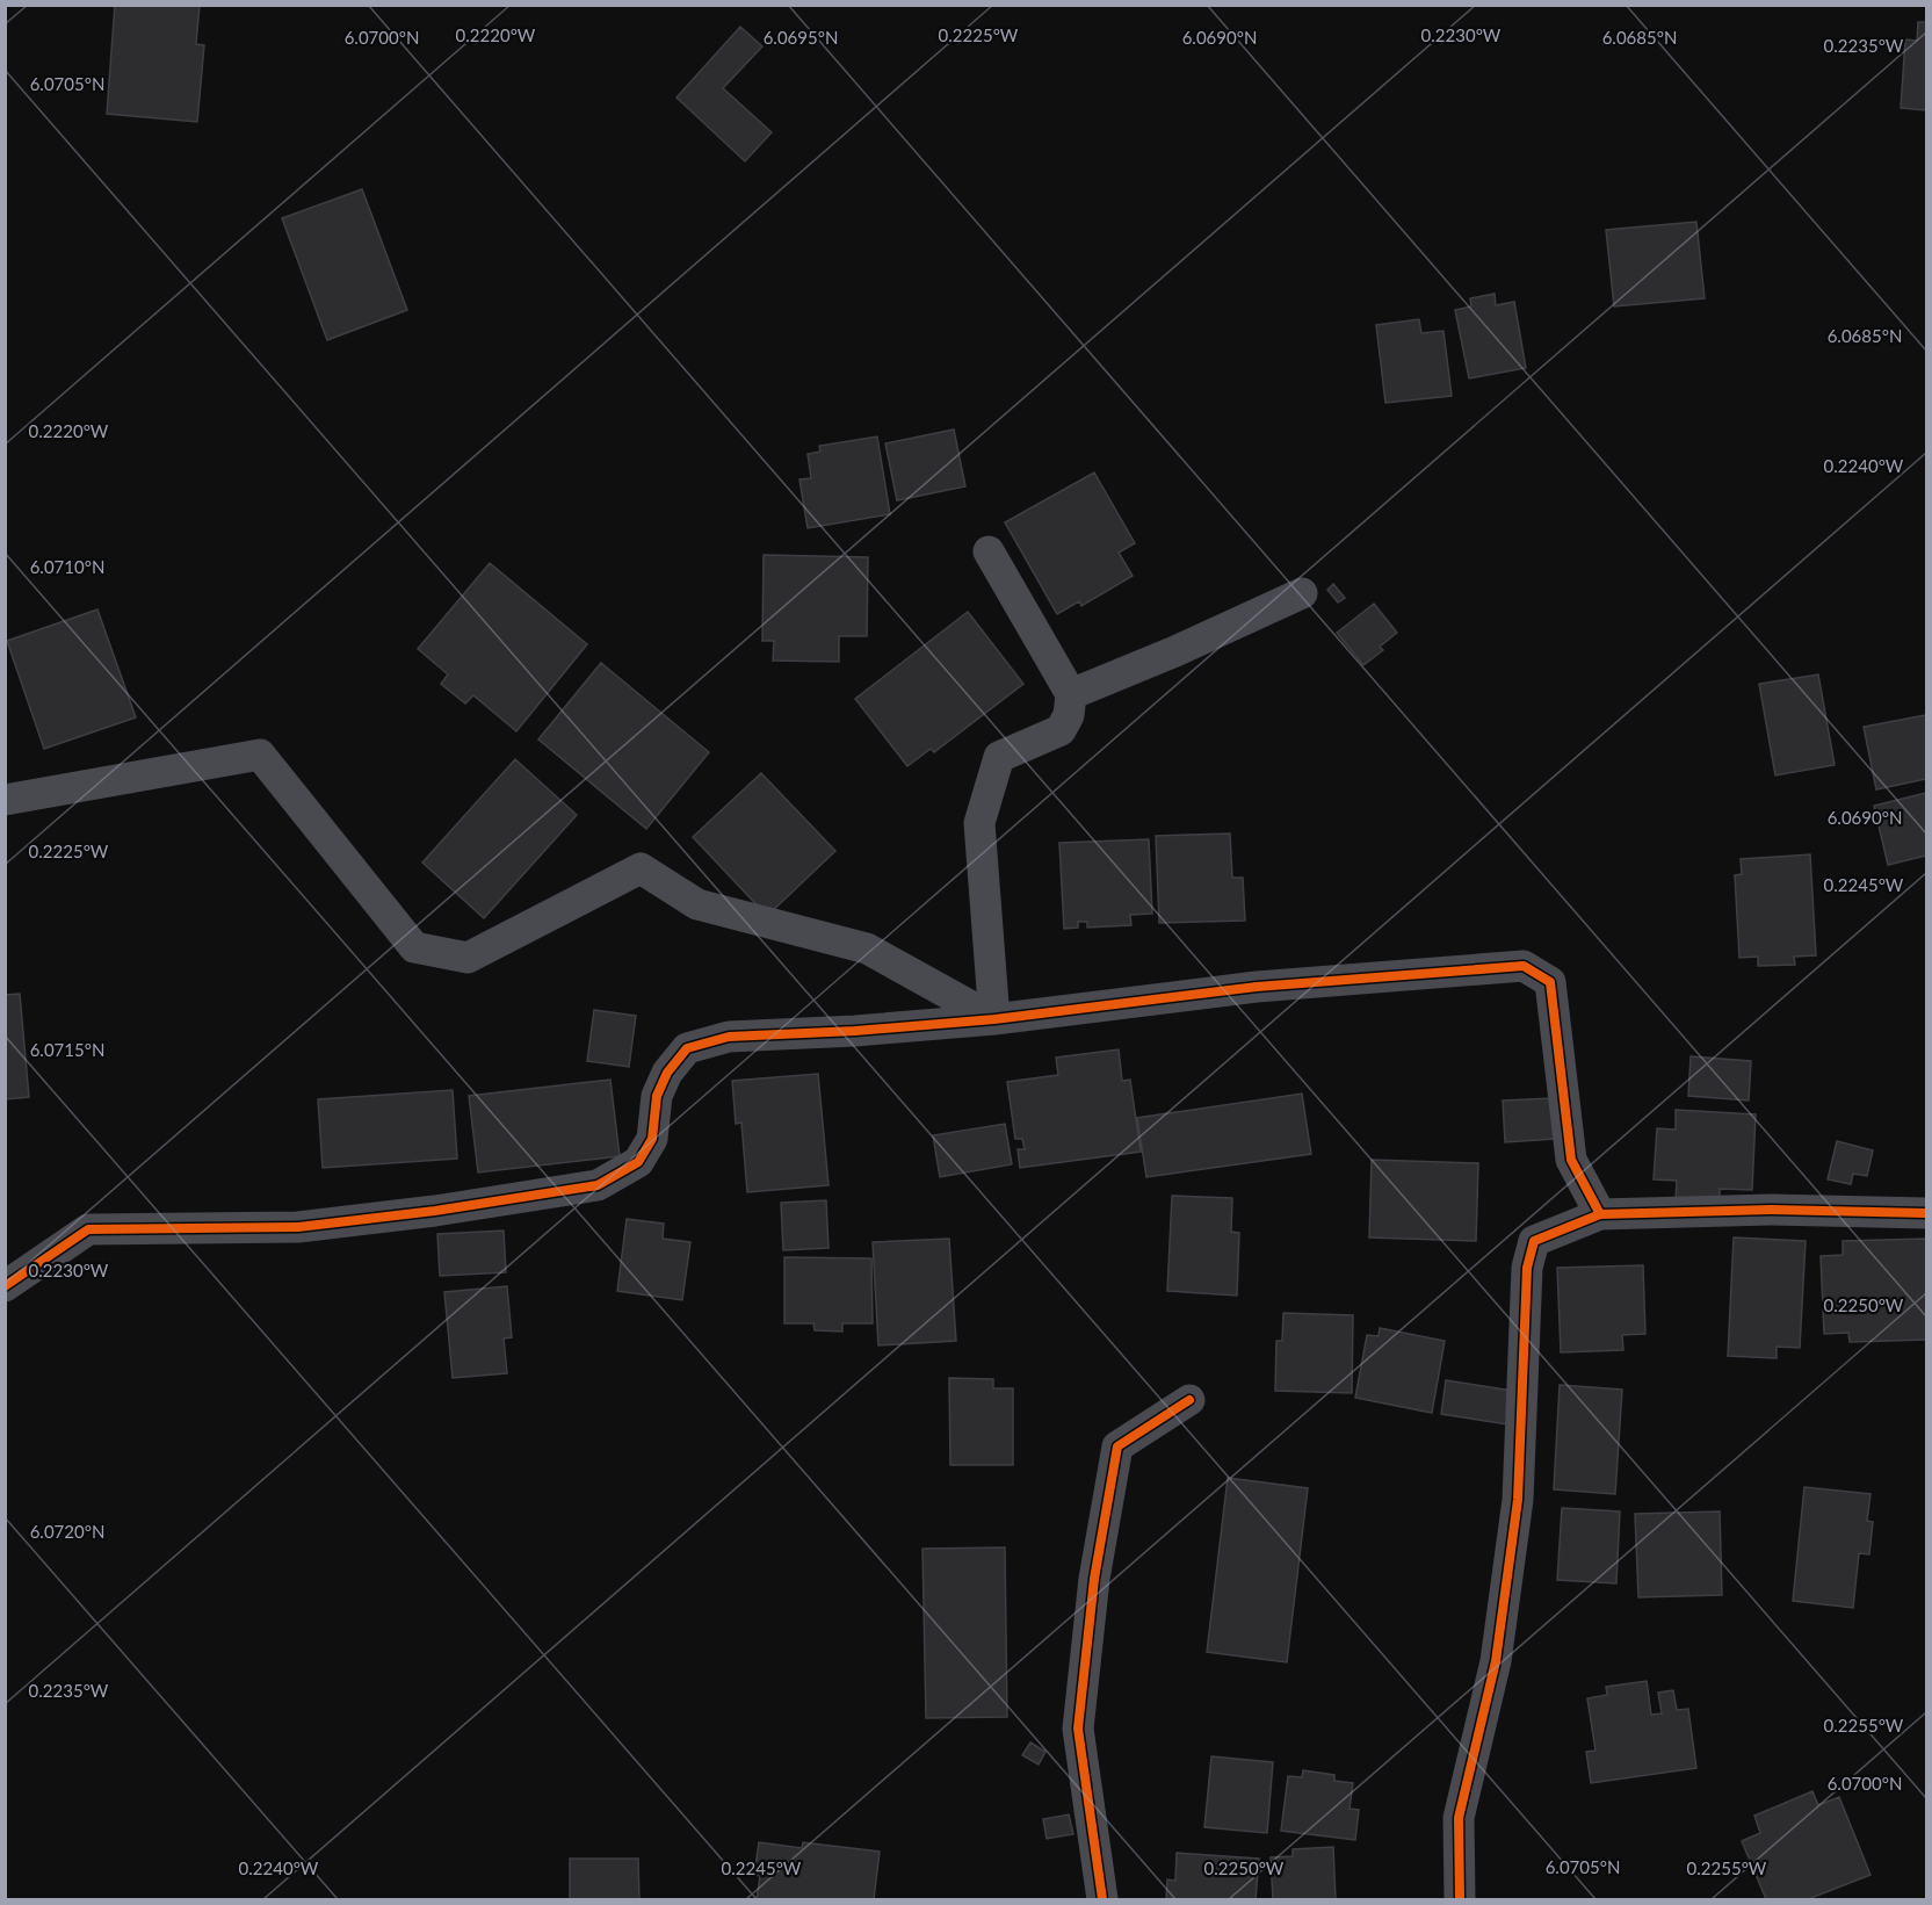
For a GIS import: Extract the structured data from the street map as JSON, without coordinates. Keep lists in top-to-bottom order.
{
  "coordinates": [
    "0.2220°W",
    "0.2225°W",
    "0.2230°W",
    "6.0700°N",
    "6.0695°N",
    "6.0690°N",
    "6.0685°N",
    "0.2235°W",
    "6.0705°N",
    "0.2240°W",
    "6.0710°N",
    "0.2245°W",
    "6.0715°N",
    "0.2250°W",
    "6.0720°N",
    "0.2255°W"
  ]
}
